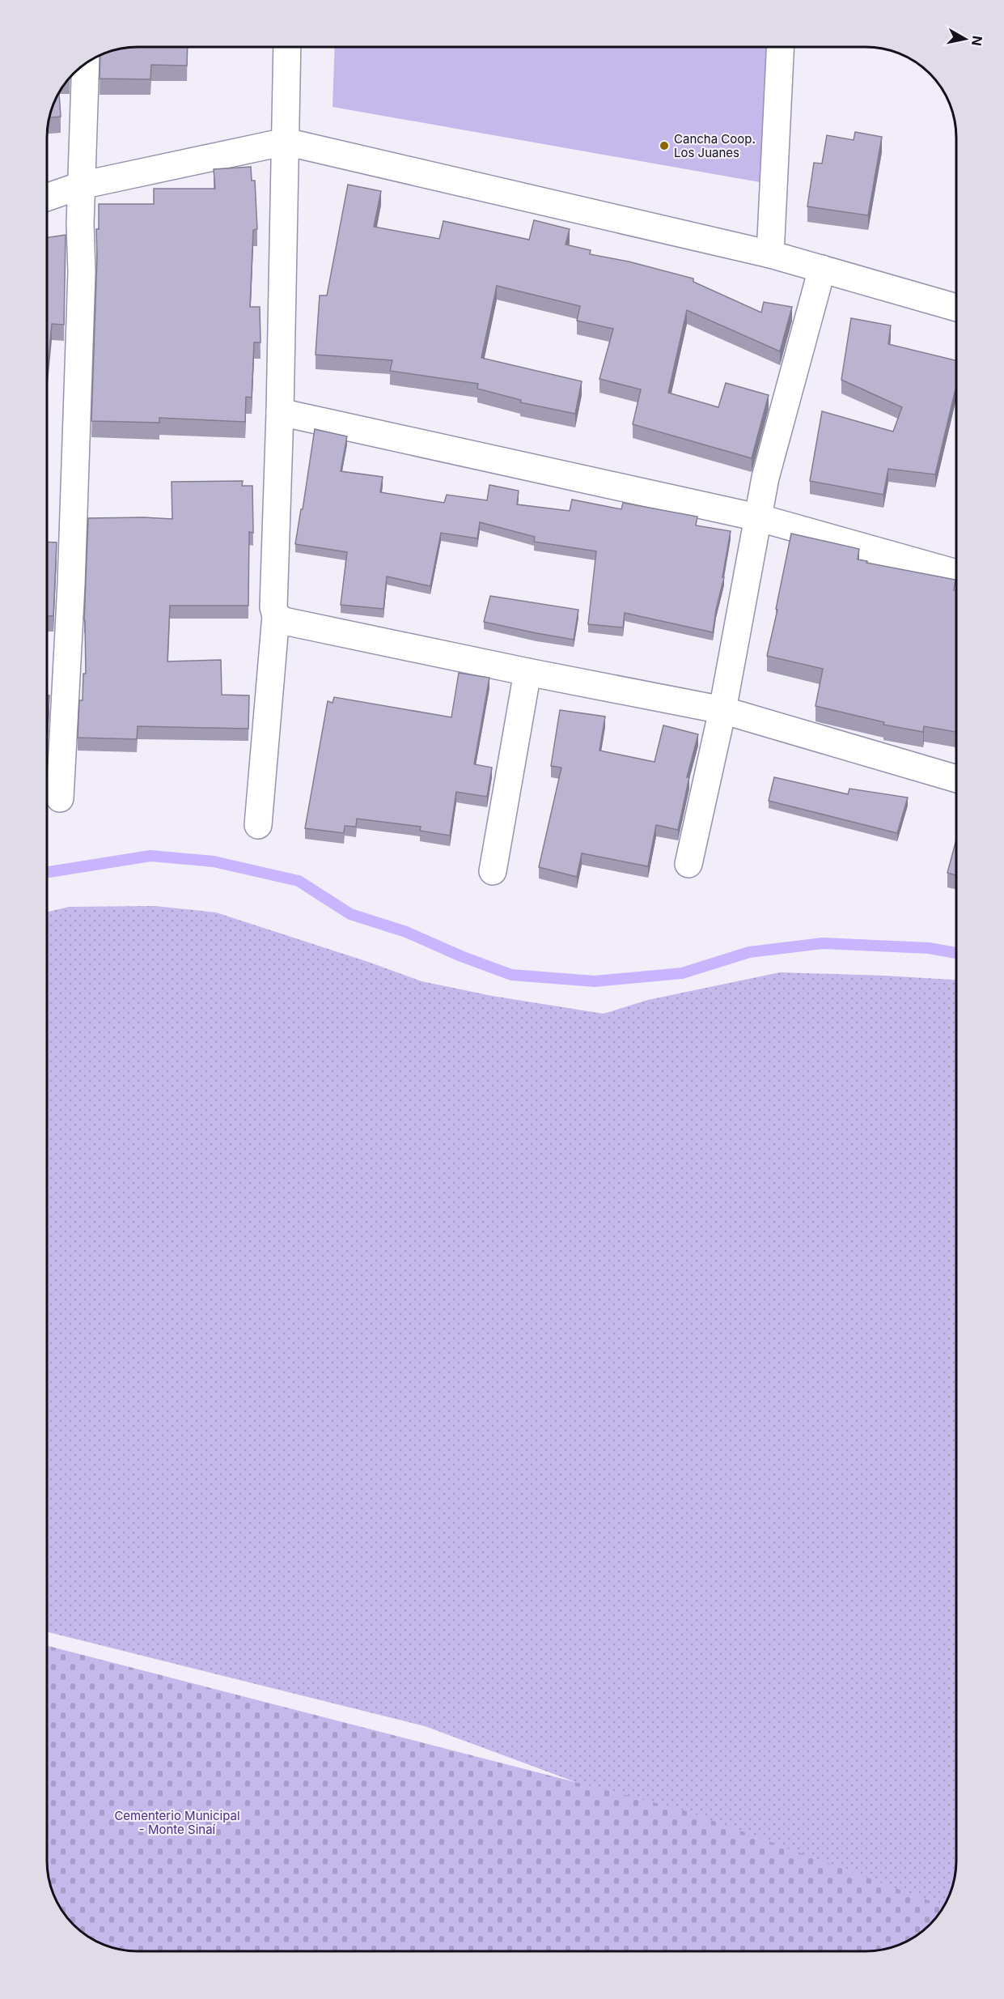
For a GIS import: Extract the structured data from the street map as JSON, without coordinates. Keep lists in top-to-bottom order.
{
  "parks": ["Cementerio Municipal - Monte Sinaí"],
  "places": ["Cancha Coop. Los Juanes"],
  "north": "right"
}
